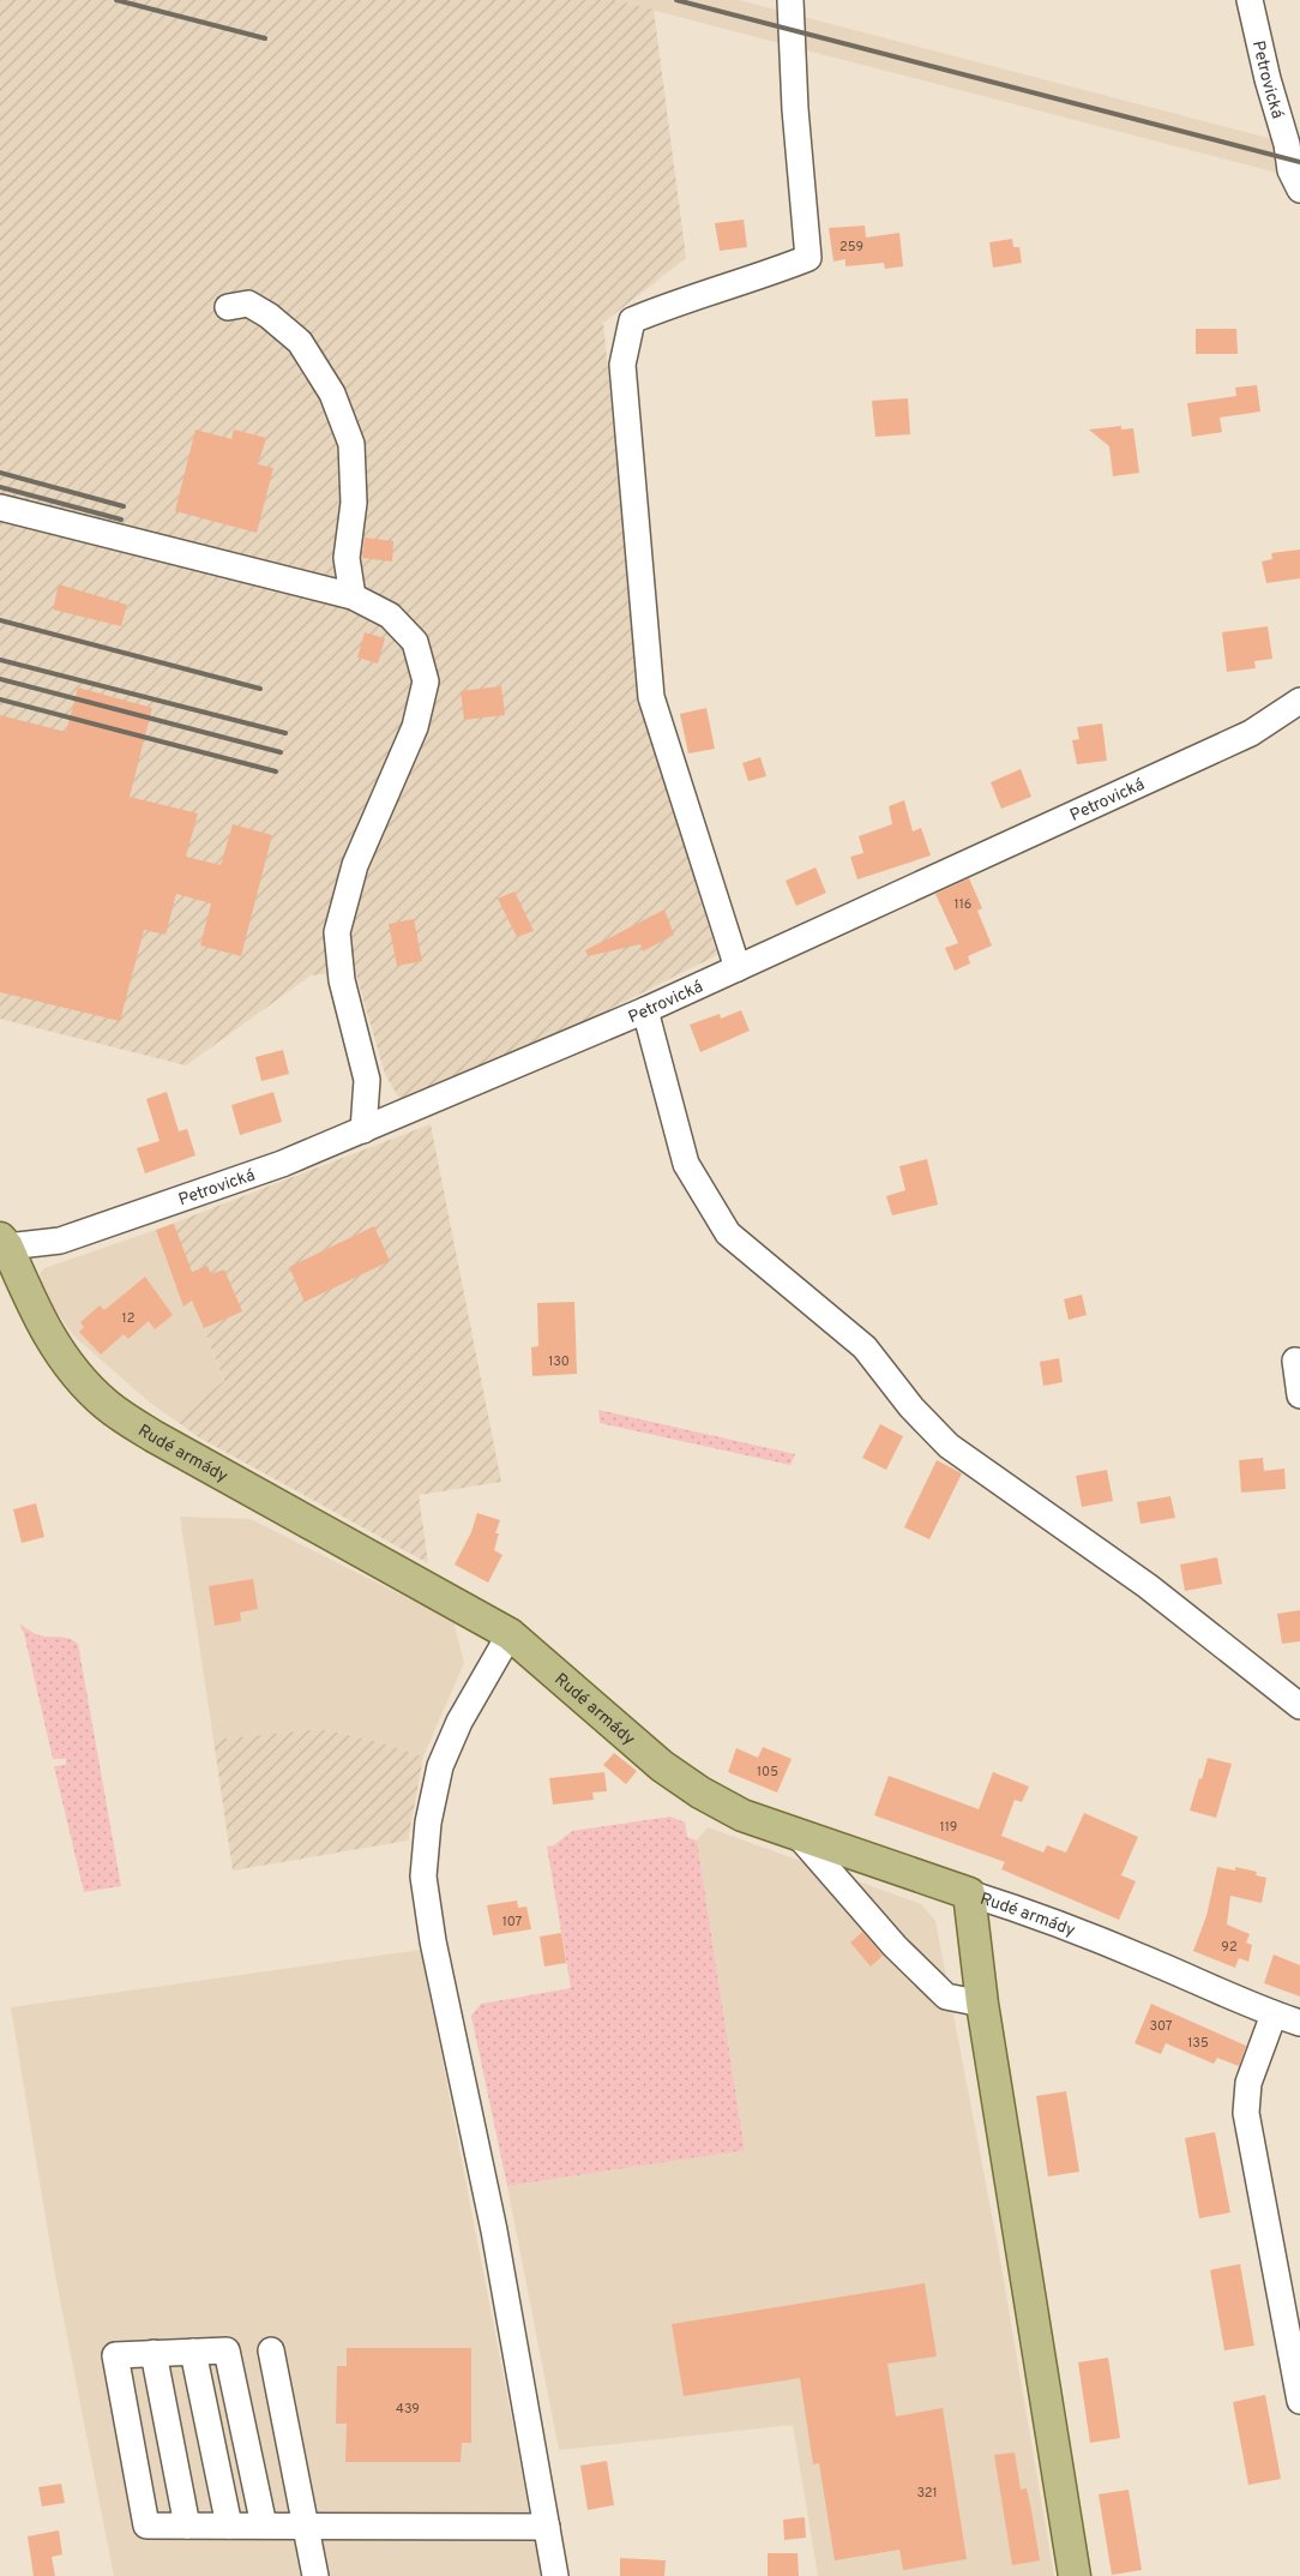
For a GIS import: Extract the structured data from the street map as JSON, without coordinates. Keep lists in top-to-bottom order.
{
  "streets": {
    "main road": ["Rudé armády"],
    "street": ["Petrovická"]
  },
  "crossings": [
    ["Petrovická", "Rudé armády"]
  ],
  "house_numbers": [
    "259",
    "116",
    "12",
    "130",
    "105",
    "119",
    "107",
    "92",
    "307",
    "135",
    "439",
    "321"
  ]
}
